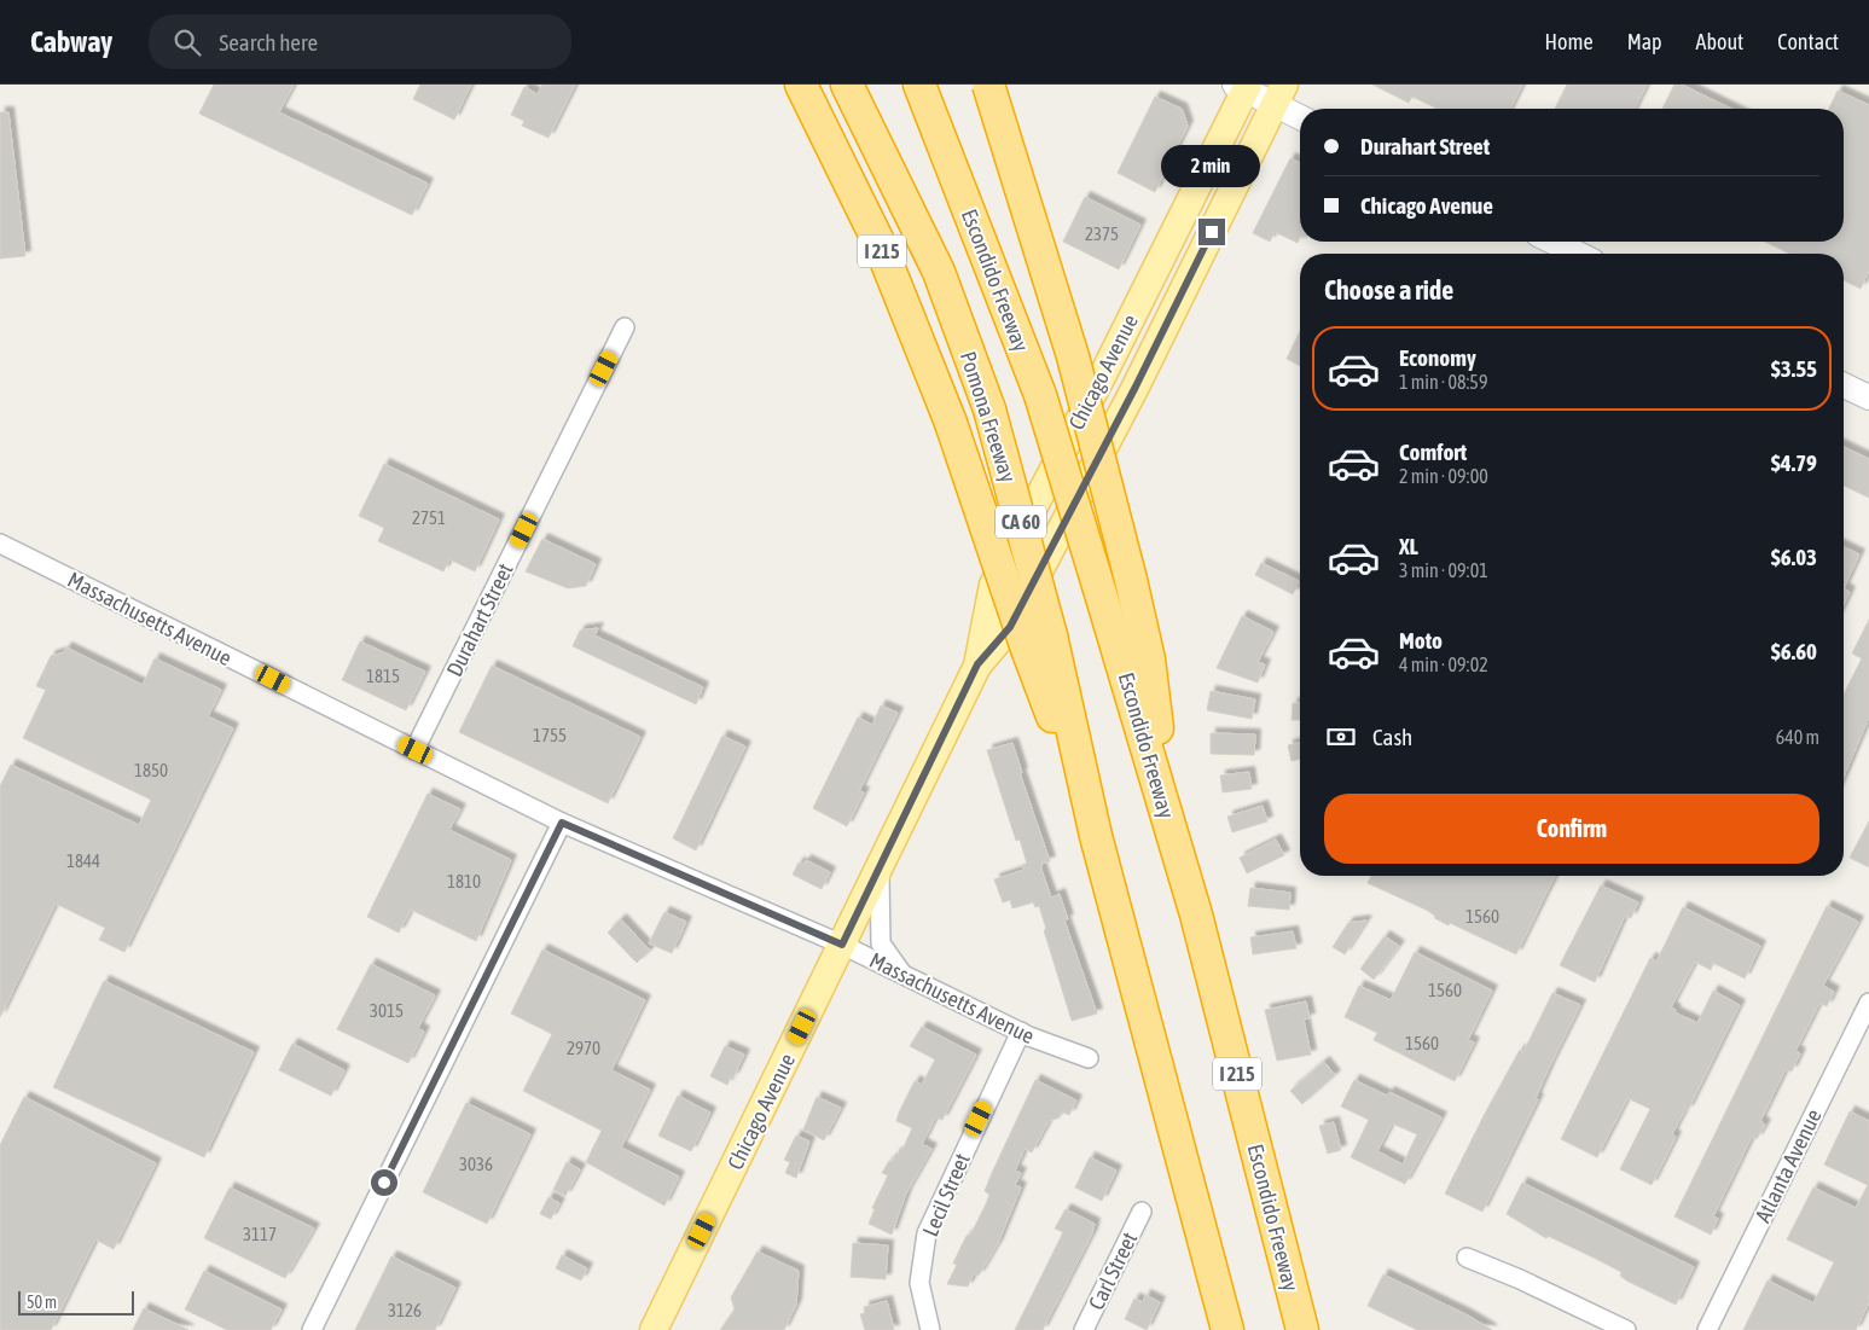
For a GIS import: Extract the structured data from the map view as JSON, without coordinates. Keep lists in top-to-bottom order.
{
  "streets": {
    "highway": [
      "I 215",
      "Escondido Freeway",
      "Pomona Freeway",
      "CA 60"
    ],
    "main road": ["Chicago Avenue"],
    "street": [
      "Massachusetts Avenue",
      "Durahart Street",
      "Atlanta Avenue",
      "Lecil Street",
      "Carl Street"
    ]
  },
  "crossings": [
    ["I 215", "Escondido Freeway"],
    ["I 215", "Pomona Freeway"],
    ["Chicago Avenue", "Massachusetts Avenue"],
    ["Massachusetts Avenue", "Durahart Street"],
    ["Massachusetts Avenue", "Lecil Street"]
  ],
  "house_numbers": [
    "2375",
    "2751",
    "1815",
    "1755",
    "1850",
    "1844",
    "1810",
    "1560",
    "1560",
    "3015",
    "1560",
    "2970",
    "3036",
    "3117",
    "3126"
  ],
  "scale_bar": "50 m",
  "page": {
    "header": "Cabway",
    "search": "Search here",
    "nav": [
      "Home",
      "Map",
      "About",
      "Contact"
    ],
    "banner": ["Durahart Street", "Chicago Avenue"],
    "bubble": "2 min",
    "heading": "Choose a ride",
    "list": [
      {
        "name": "Economy",
        "note": "1 min · 08:59",
        "value": "$3.55"
      },
      {
        "name": "Comfort",
        "note": "2 min · 09:00",
        "value": "$4.79"
      },
      {
        "name": "XL",
        "note": "3 min · 09:01",
        "value": "$6.03"
      },
      {
        "name": "Moto",
        "note": "4 min · 09:02",
        "value": "$6.60"
      }
    ],
    "pay": ["Cash", "640 m"],
    "buttons": "Confirm",
    "scale": "50 m"
  }
}
